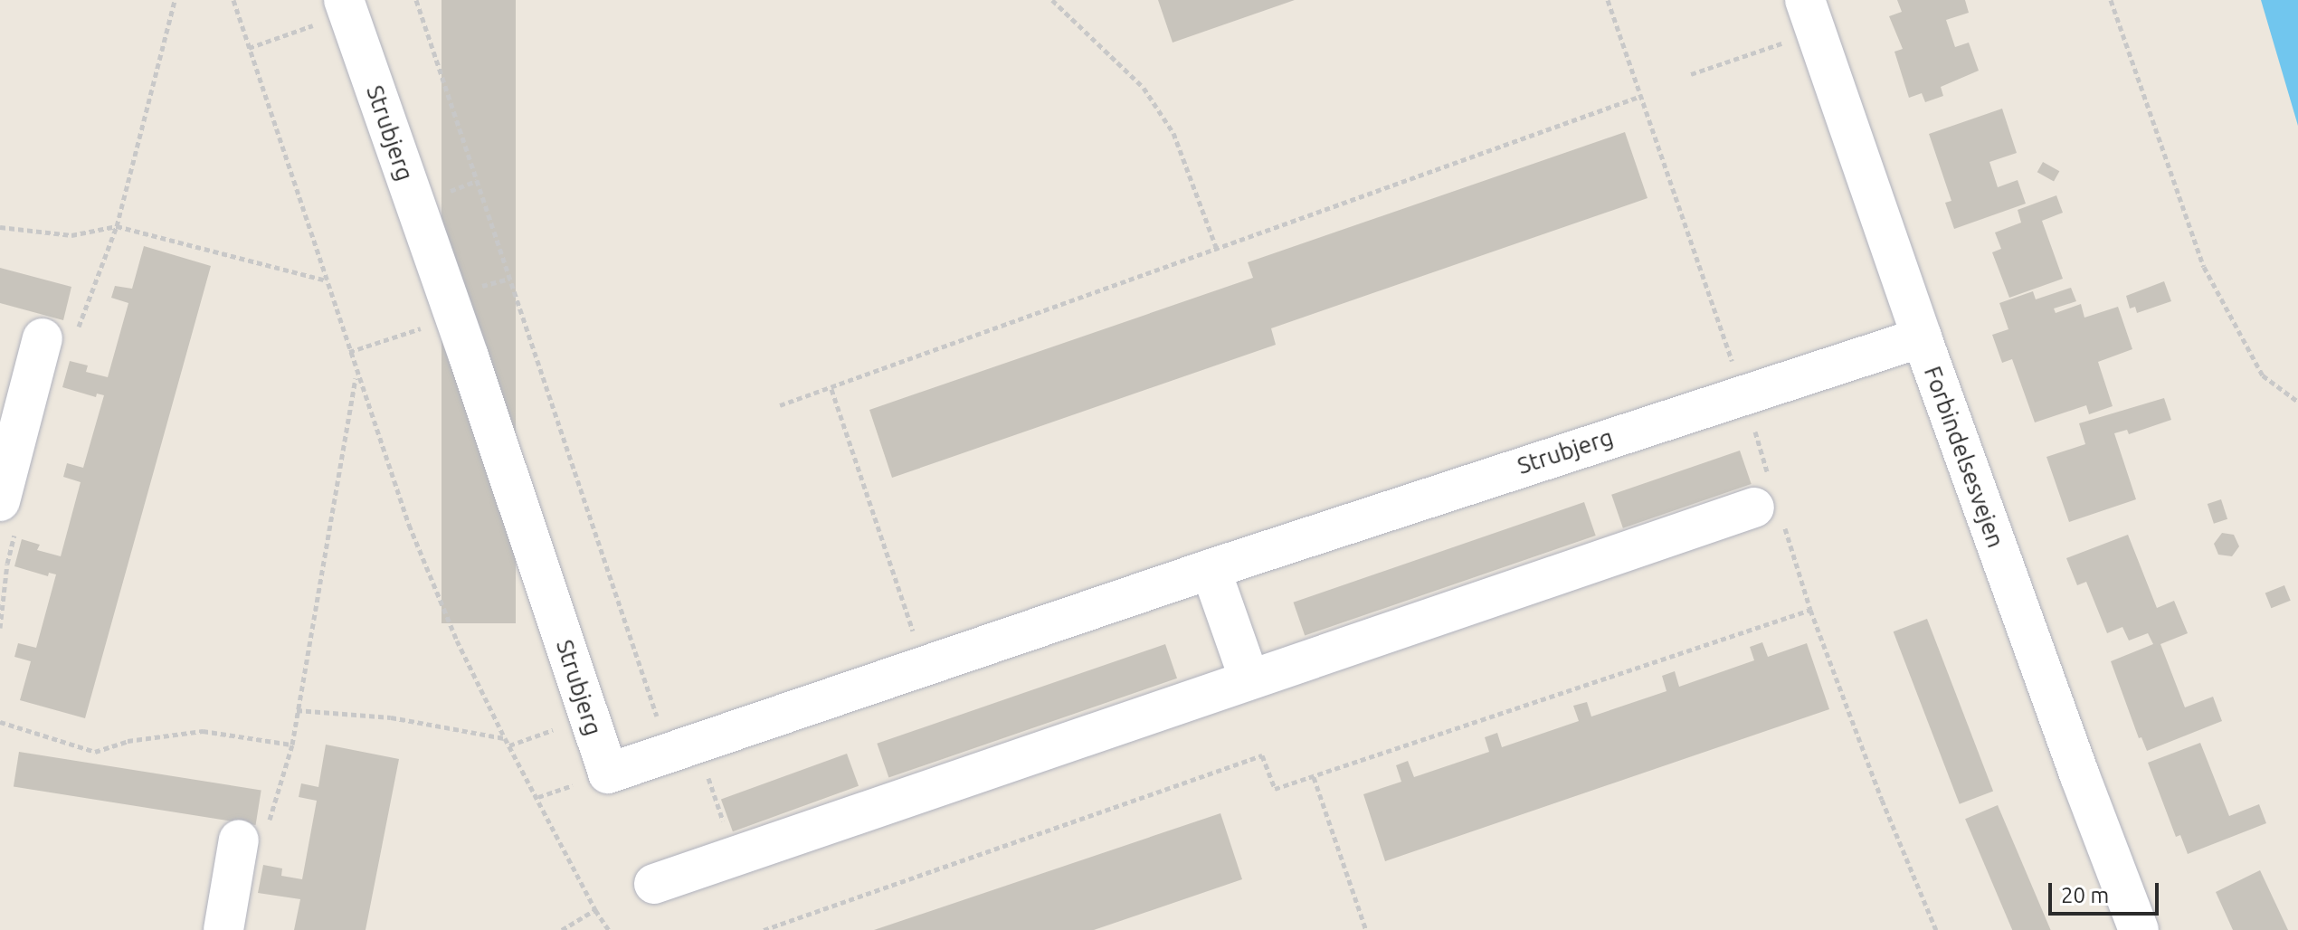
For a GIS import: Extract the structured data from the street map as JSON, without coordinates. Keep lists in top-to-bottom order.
{
  "streets": {
    "street": ["Strubjerg", "Forbindelsesvejen"]
  },
  "crossings": [
    ["Strubjerg", "Forbindelsesvejen"]
  ],
  "scale_bar": "20 m"
}
